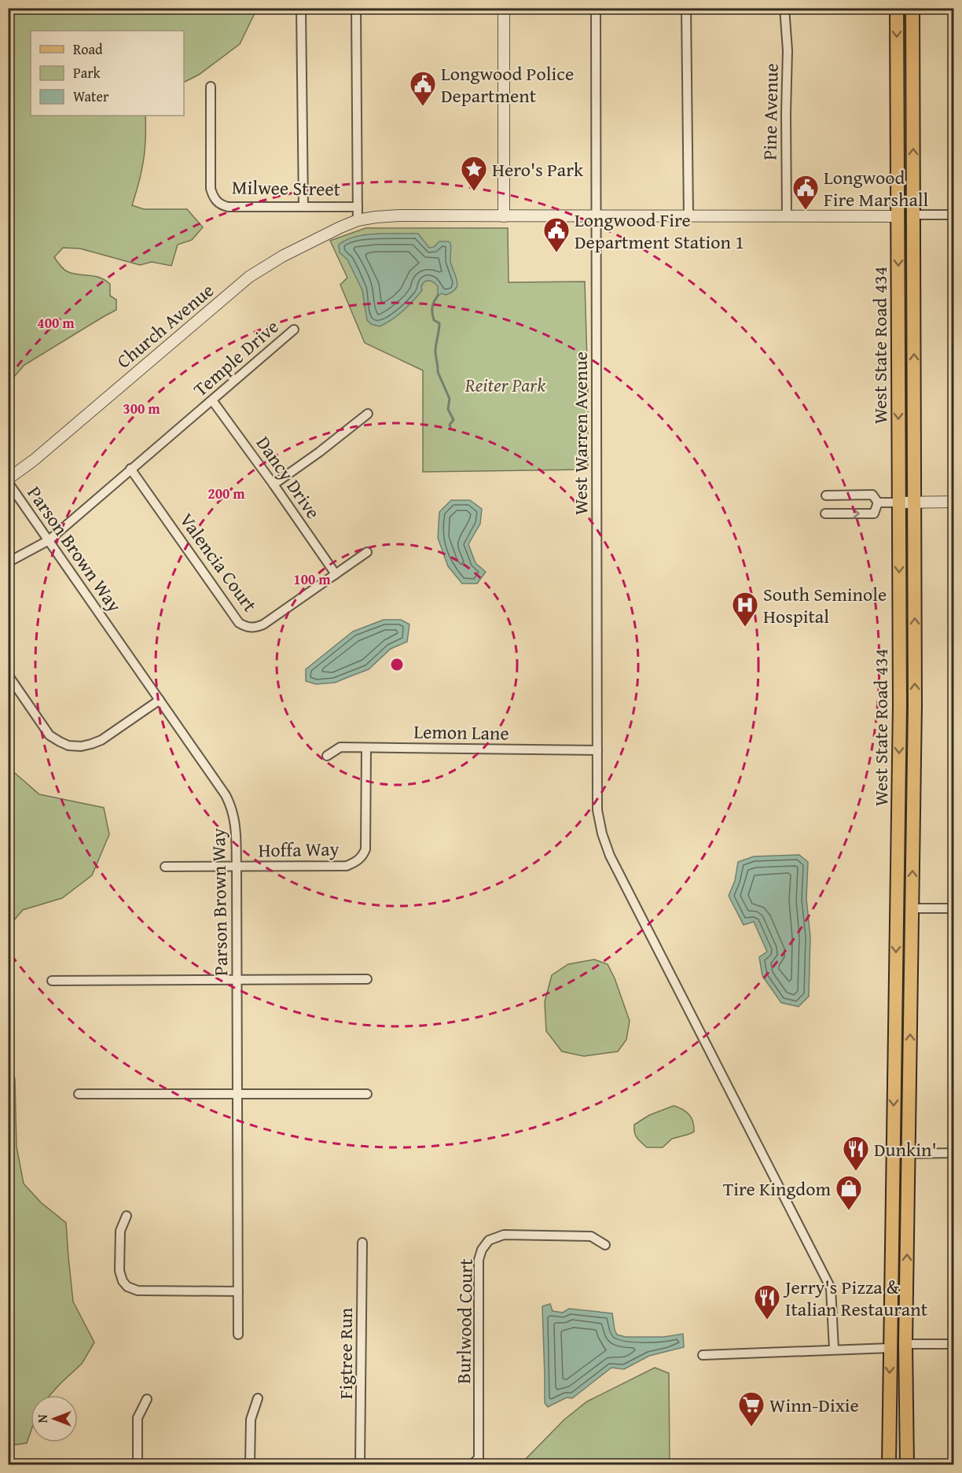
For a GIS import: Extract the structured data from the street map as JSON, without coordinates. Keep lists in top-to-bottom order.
{
  "streets": {
    "main road": ["West State Road 434"],
    "street": [
      "Pine Avenue",
      "Milwee Street",
      "Church Avenue",
      "Temple Drive",
      "West Warren Avenue",
      "Dancy Drive",
      "Parson Brown Way",
      "Valencia Court",
      "Lemon Lane",
      "Hoffa Way",
      "Burlwood Court",
      "Figtree Run"
    ]
  },
  "crossings": [
    ["Pine Avenue", "Milwee Street"],
    ["Milwee Street", "Church Avenue"],
    ["Milwee Street", "West State Road 434"],
    ["Milwee Street", "West Warren Avenue"],
    ["Church Avenue", "Parson Brown Way"],
    ["Temple Drive", "Dancy Drive"],
    ["Temple Drive", "Parson Brown Way"],
    ["Temple Drive", "Valencia Court"],
    ["West Warren Avenue", "Lemon Lane"],
    ["Dancy Drive", "Valencia Court"],
    ["Parson Brown Way", "Hoffa Way"],
    ["Lemon Lane", "Hoffa Way"]
  ],
  "parks": ["Reiter Park"],
  "places": {
    "public building": ["Longwood Police Department", "Longwood Fire Marshall", "Longwood Fire Department Station 1"],
    "place": ["Hero's Park"],
    "hospital": ["South Seminole Hospital"],
    "restaurant": ["Dunkin'", "Jerry's Pizza & Italian Restaurant"],
    "shop": ["Tire Kingdom"],
    "supermarket": ["Winn-Dixie"]
  },
  "legend": ["Road", "Park", "Water"],
  "north": "left",
  "rings": [
    "400 m",
    "300 m",
    "200 m",
    "100 m"
  ]
}
